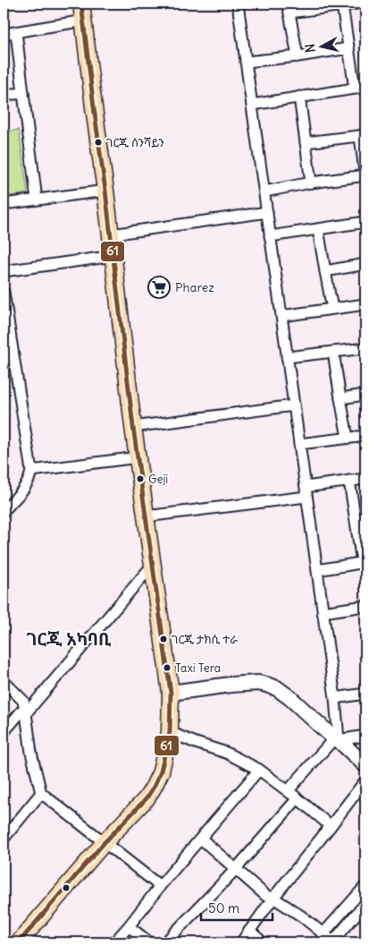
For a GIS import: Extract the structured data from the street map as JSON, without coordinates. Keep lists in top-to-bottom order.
{
  "districts": ["ገርጂ አካባቢ"],
  "places": {
    "other": [
      "ገርጂ ሰንሻይን",
      "Geji",
      "ገርጂ ታክሲ ተራ",
      "Taxi Tera"
    ],
    "supermarket": ["Pharez"]
  },
  "lines": ["transit line 61"],
  "scale_bar": "50 m",
  "north": "left"
}
